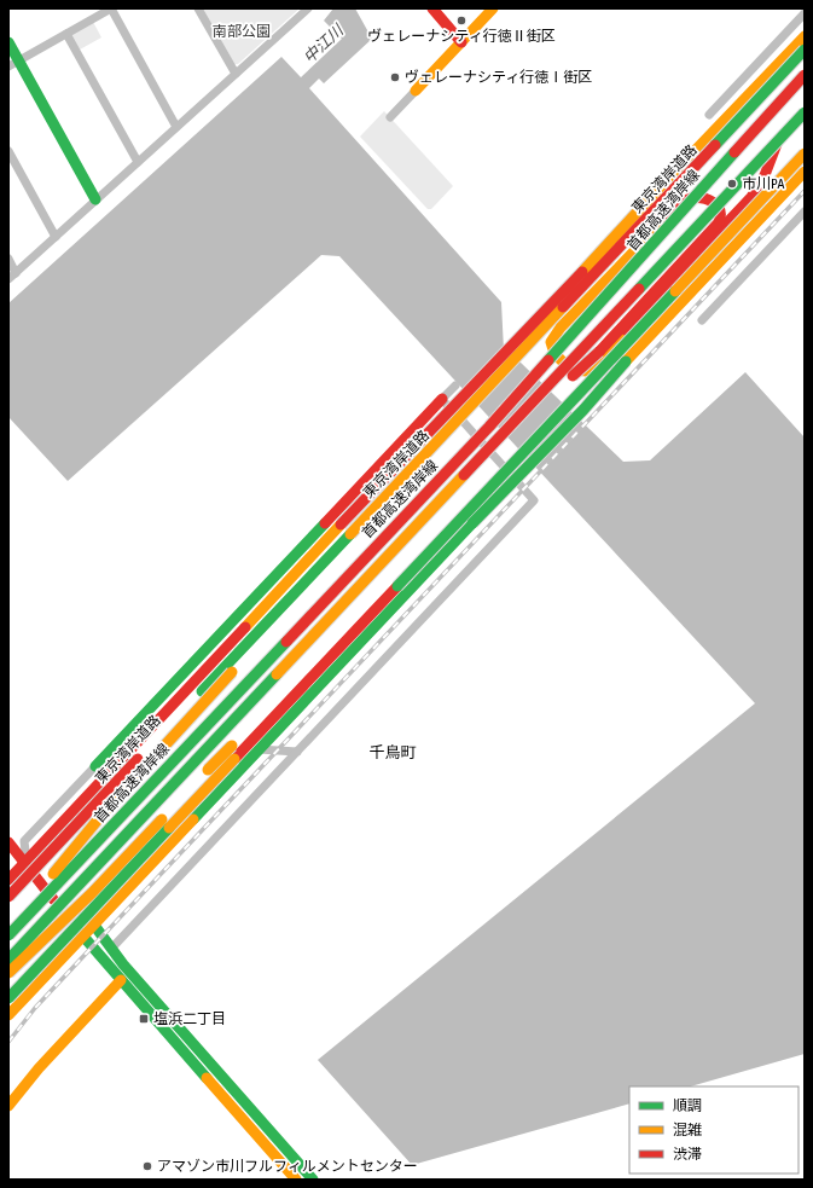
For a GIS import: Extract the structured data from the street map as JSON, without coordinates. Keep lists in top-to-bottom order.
{
  "streets": {
    "main road": ["東京湾岸道路", "首都高速湾岸線"]
  },
  "districts": ["千鳥町"],
  "water": ["中江川"],
  "parks": ["南部公園"],
  "places": {
    "other": [
      "ヴェレーナシティ行徳Ⅱ街区",
      "ヴェレーナシティ行徳Ⅰ街区",
      "市川PA",
      "アマゾン市川フルフィルメントセンター"
    ],
    "transit": ["塩浜二丁目"]
  },
  "legend": ["順調", "混雑", "渋滞"]
}
